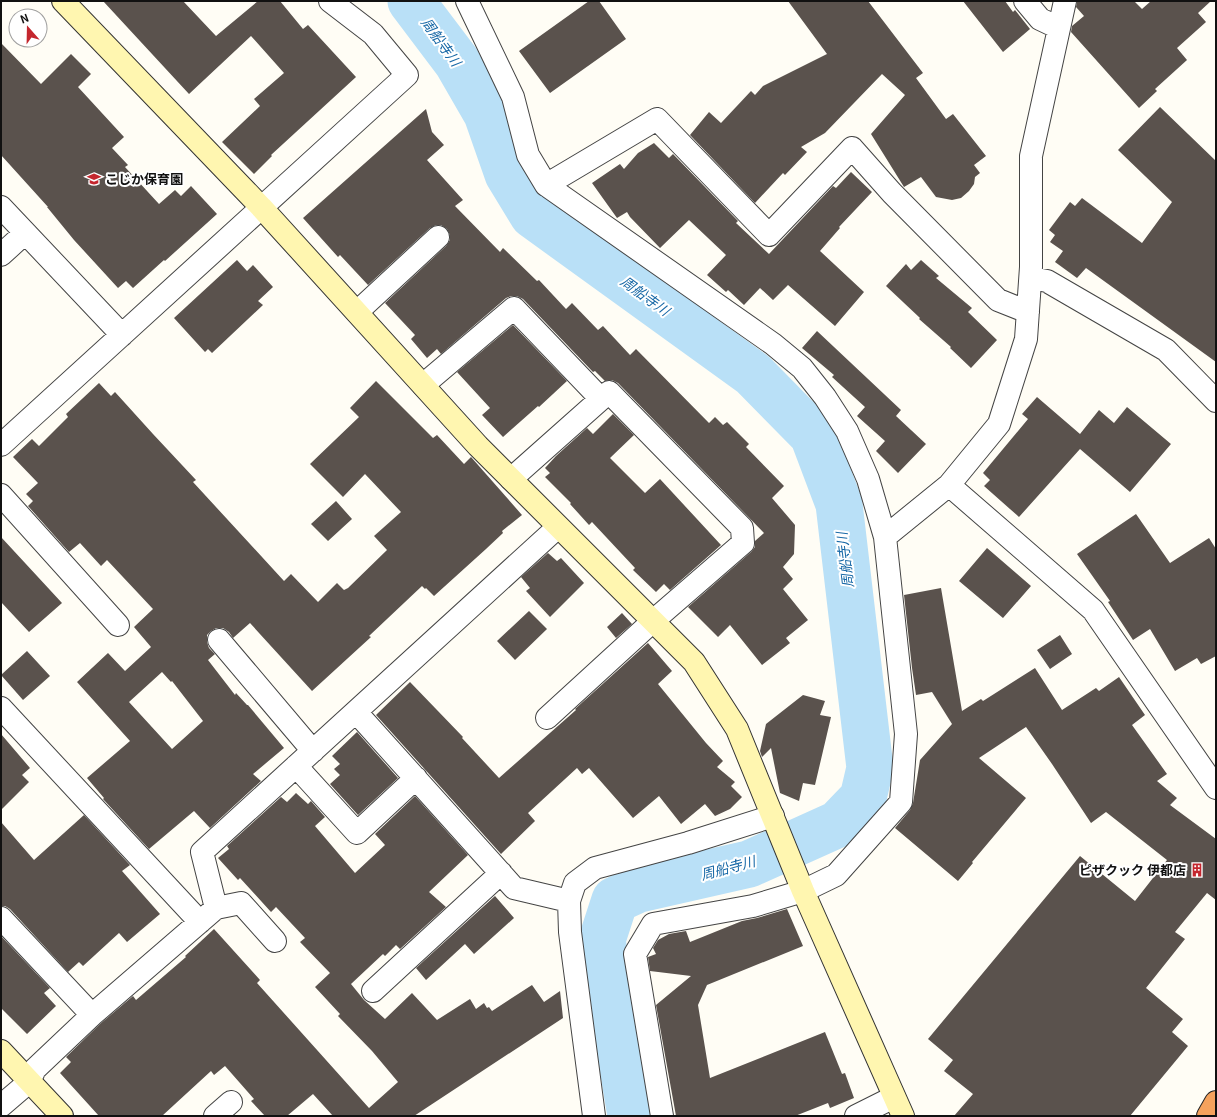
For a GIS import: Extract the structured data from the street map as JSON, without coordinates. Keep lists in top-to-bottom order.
{
  "water": ["周船寺川"],
  "places": {
    "school or university": ["こじか保育園"],
    "building": ["ピザクック 伊都店"]
  },
  "north": "top"
}
